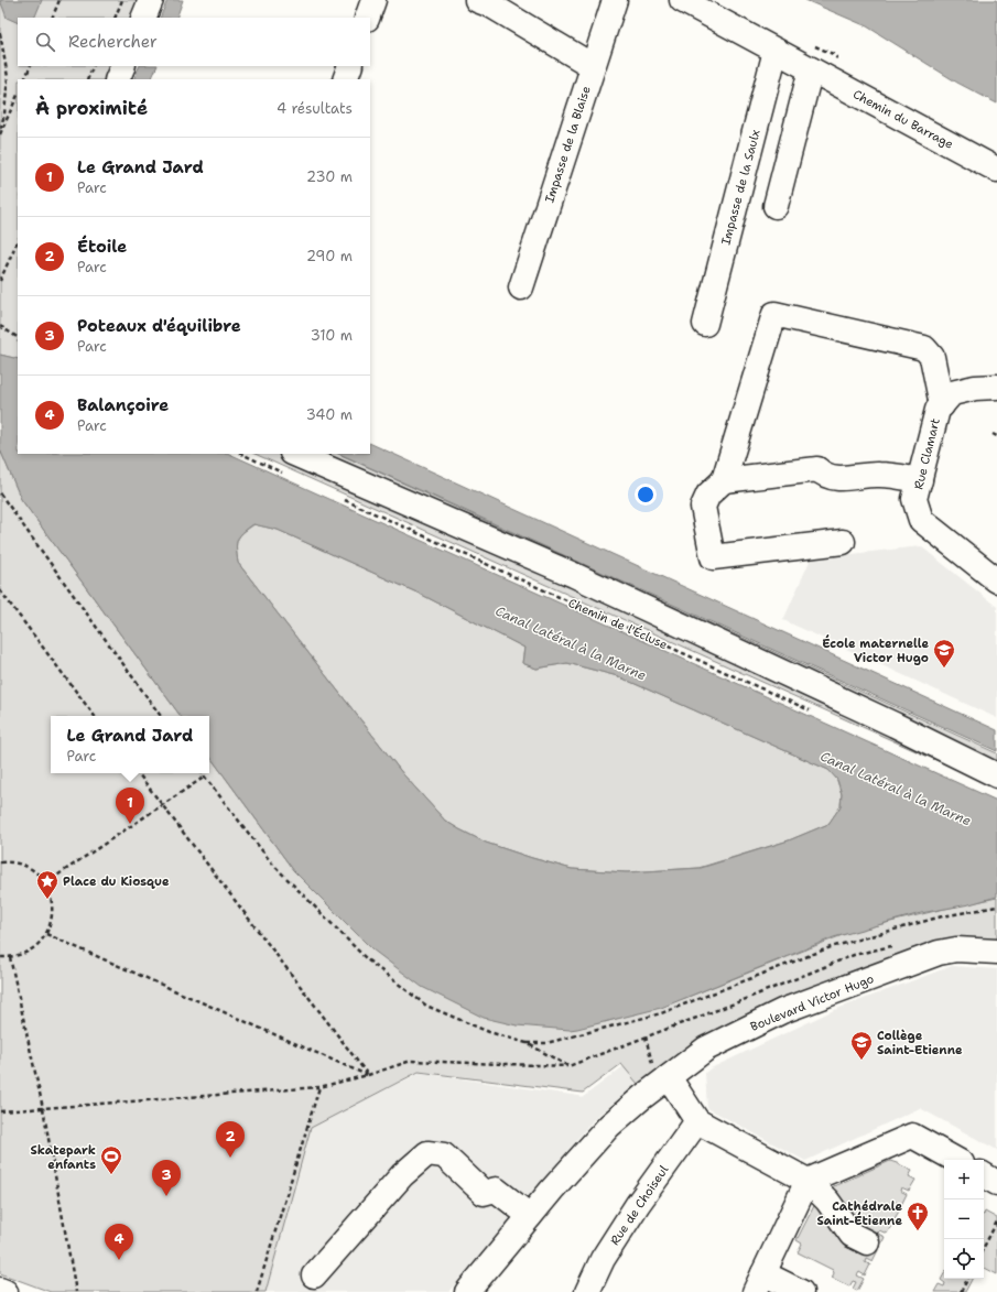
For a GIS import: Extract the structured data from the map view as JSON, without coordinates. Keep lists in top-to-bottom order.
{
  "streets": {
    "street": [
      "Chemin du Barrage",
      "Impasse de la Blaise",
      "Impasse de la Saulx",
      "Rue Clamart",
      "Chemin de l'Écluse",
      "Boulevard Victor Hugo",
      "Rue de Choiseul"
    ]
  },
  "crossings": [
    ["Chemin du Barrage", "Impasse de la Saulx"]
  ],
  "water": ["Canal Latéral à la Marne"],
  "places": {
    "school or university": ["École maternelle Victor Hugo", "Collège Saint-Etienne"],
    "place": ["Place du Kiosque"],
    "sports": ["Skatepark enfants"],
    "church": ["Cathédrale Saint-Étienne"]
  },
  "page": {
    "search": "Rechercher",
    "heading": ["À proximité", "4 résultats"],
    "list": [
      {
        "mark": "1",
        "name": "Le Grand Jard",
        "note": "Parc",
        "value": "230 m"
      },
      {
        "mark": "2",
        "name": "Étoile",
        "note": "Parc",
        "value": "290 m"
      },
      {
        "mark": "3",
        "name": "Poteaux d'équilibre",
        "note": "Parc",
        "value": "310 m"
      },
      {
        "mark": "4",
        "name": "Balançoire",
        "note": "Parc",
        "value": "340 m"
      }
    ],
    "popup": ["Le Grand Jard", "Parc"],
    "pins": [
      "1",
      "2",
      "3",
      "4"
    ],
    "map_buttons": ["+", "−"]
  }
}
